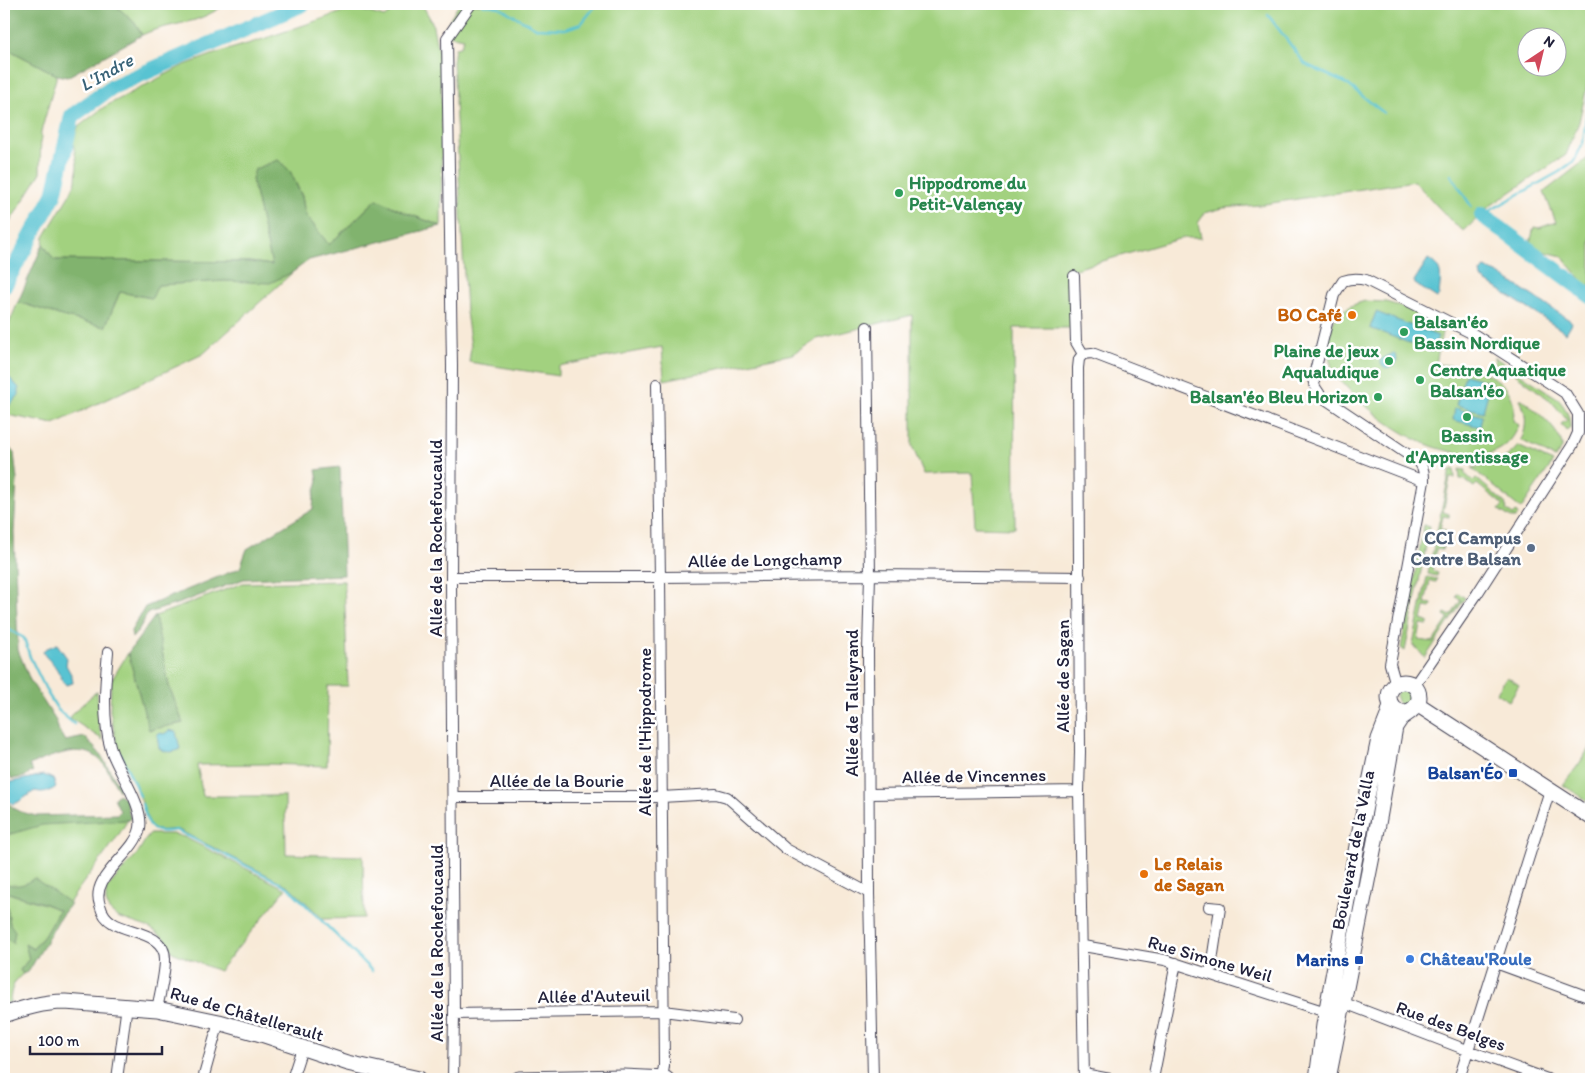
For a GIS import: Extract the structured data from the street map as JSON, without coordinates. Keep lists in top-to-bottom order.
{
  "streets": {
    "main road": ["Boulevard de la Valla", "Rue de Châtellerault"],
    "street": [
      "Allée de la Rochefoucauld",
      "Allée de Longchamp",
      "Allée de Sagan",
      "Allée de Talleyrand",
      "Allée de l'Hippodrome",
      "Allée de Vincennes",
      "Allée de la Bourie",
      "Rue Simone Weil",
      "Allée d'Auteuil",
      "Rue des Belges"
    ]
  },
  "crossings": [
    ["Allée de la Rochefoucauld", "Allée de Longchamp"],
    ["Allée de la Rochefoucauld", "Allée de la Bourie"],
    ["Allée de la Rochefoucauld", "Allée d'Auteuil"],
    ["Allée de Longchamp", "Allée de Sagan"],
    ["Allée de Longchamp", "Allée de Talleyrand"],
    ["Allée de Longchamp", "Allée de l'Hippodrome"],
    ["Allée de Sagan", "Allée de Vincennes"],
    ["Allée de Sagan", "Rue Simone Weil"],
    ["Allée de Talleyrand", "Allée de Vincennes"],
    ["Allée de Talleyrand", "Allée de la Bourie"],
    ["Allée de l'Hippodrome", "Allée de la Bourie"],
    ["Allée de l'Hippodrome", "Allée d'Auteuil"],
    ["Boulevard de la Valla", "Rue Simone Weil"],
    ["Boulevard de la Valla", "Rue des Belges"],
    ["Rue Simone Weil", "Rue des Belges"]
  ],
  "water": ["L'Indre"],
  "places": {
    "other": [
      "Hippodrome du Petit-Valençay",
      "BO Café",
      "Balsan'éo Bassin Nordique",
      "Plaine de jeux Aqualudique",
      "Centre Aquatique Balsan'éo",
      "Balsan'éo Bleu Horizon",
      "Bassin d'Apprentissage",
      "CCI Campus Centre Balsan",
      "Le Relais de Sagan",
      "Château'Roule"
    ],
    "transit": ["Balsan'Éo", "Marins"]
  },
  "scale_bar": "100 m",
  "north": "top right"
}
